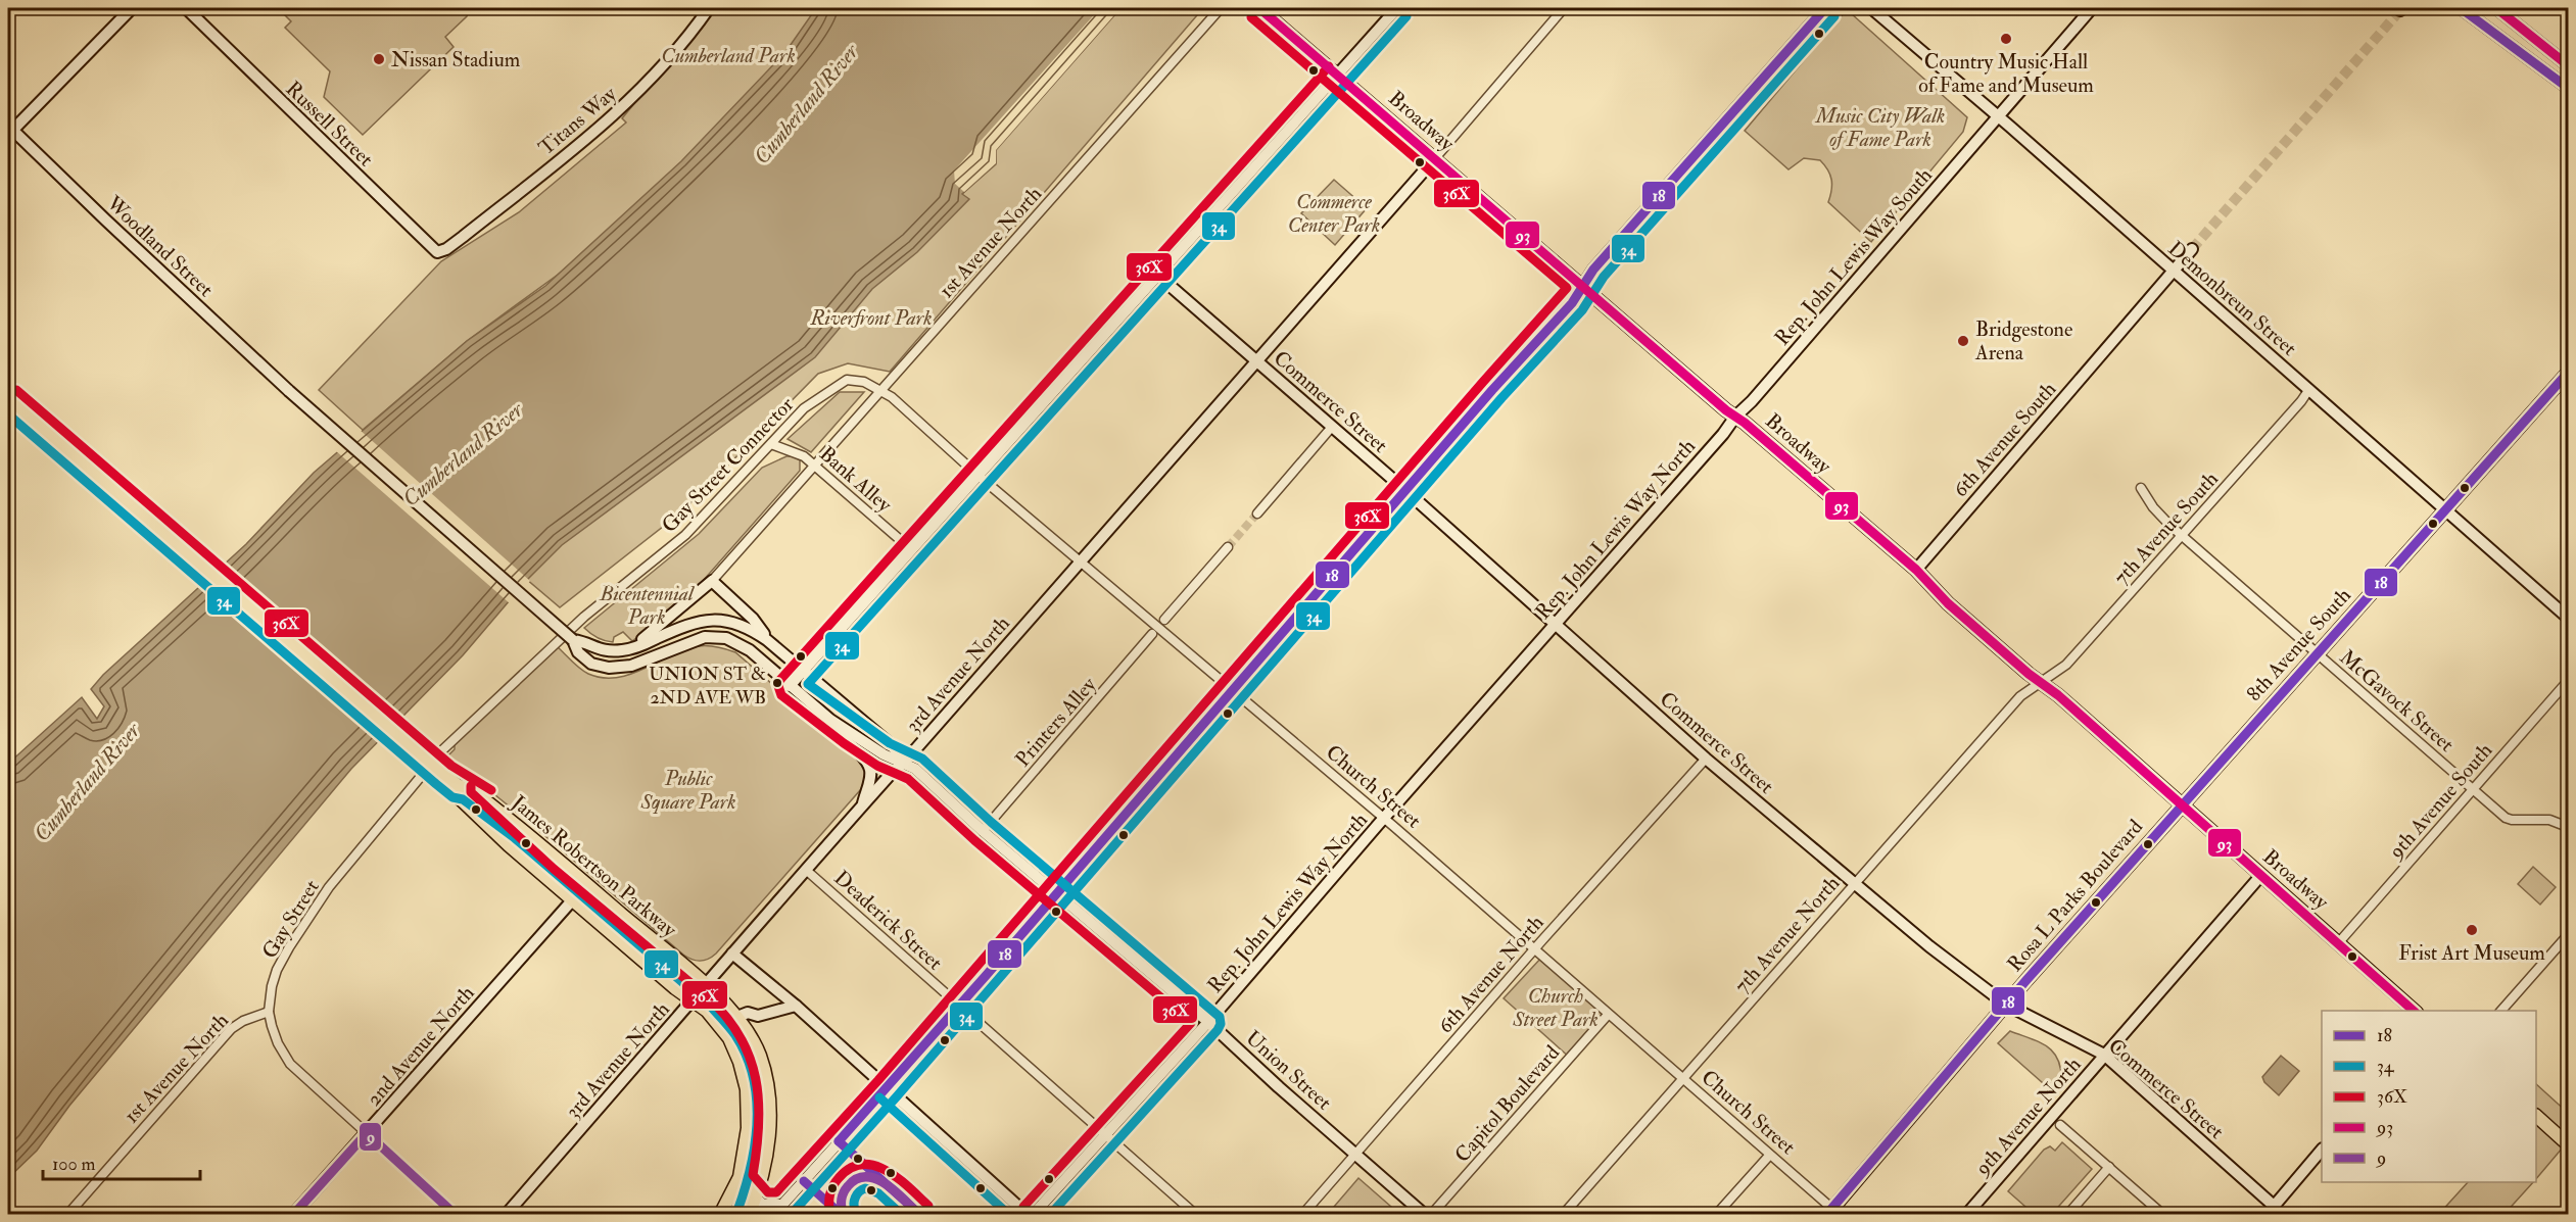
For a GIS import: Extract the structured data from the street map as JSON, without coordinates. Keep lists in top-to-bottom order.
{
  "streets": {
    "main road": [
      "Broadway",
      "8th Avenue South",
      "James Robertson Parkway",
      "Rosa L Parks Boulevard"
    ],
    "street": [
      "Titans Way",
      "Russell Street",
      "1st Avenue North",
      "Woodland Street",
      "Rep. John Lewis Way South",
      "Demonbreun Street",
      "Commerce Street",
      "6th Avenue South",
      "Gay Street Connector",
      "Bank Alley",
      "7th Avenue South",
      "Rep. John Lewis Way North",
      "3rd Avenue North",
      "McGavock Street",
      "Printers Alley",
      "Church Street",
      "9th Avenue South",
      "Gay Street",
      "Deaderick Street",
      "7th Avenue North",
      "6th Avenue North",
      "2nd Avenue North",
      "Union Street",
      "Capitol Boulevard",
      "9th Avenue North"
    ]
  },
  "crossings": [
    ["Titans Way", "Russell Street"],
    ["Broadway", "Rep. John Lewis Way South"],
    ["Broadway", "6th Avenue South"],
    ["Broadway", "7th Avenue South"],
    ["Broadway", "Rep. John Lewis Way North"],
    ["Broadway", "8th Avenue South"],
    ["Broadway", "3rd Avenue North"],
    ["Broadway", "9th Avenue South"],
    ["Broadway", "Rosa L Parks Boulevard"],
    ["Broadway", "7th Avenue North"],
    ["Broadway", "9th Avenue North"],
    ["1st Avenue North", "Gay Street Connector"],
    ["1st Avenue North", "Bank Alley"],
    ["1st Avenue North", "Church Street"],
    ["1st Avenue North", "Gay Street"],
    ["Woodland Street", "Union Street"],
    ["Rep. John Lewis Way South", "Demonbreun Street"],
    ["Rep. John Lewis Way South", "Rep. John Lewis Way North"],
    ["Demonbreun Street", "6th Avenue South"],
    ["Demonbreun Street", "7th Avenue South"],
    ["Demonbreun Street", "8th Avenue South"],
    ["Commerce Street", "Rep. John Lewis Way North"],
    ["Commerce Street", "3rd Avenue North"],
    ["Commerce Street", "Rosa L Parks Boulevard"],
    ["Commerce Street", "7th Avenue North"],
    ["Commerce Street", "6th Avenue North"],
    ["Commerce Street", "9th Avenue North"],
    ["Gay Street Connector", "Bank Alley"],
    ["Gay Street Connector", "Church Street"],
    ["Gay Street Connector", "Gay Street"],
    ["7th Avenue South", "McGavock Street"],
    ["7th Avenue South", "7th Avenue North"],
    ["Rep. John Lewis Way North", "Church Street"],
    ["Rep. John Lewis Way North", "Deaderick Street"],
    ["Rep. John Lewis Way North", "Union Street"],
    ["8th Avenue South", "McGavock Street"],
    ["8th Avenue South", "Rosa L Parks Boulevard"],
    ["3rd Avenue North", "Church Street"],
    ["3rd Avenue North", "James Robertson Parkway"],
    ["3rd Avenue North", "Deaderick Street"],
    ["3rd Avenue North", "Union Street"],
    ["McGavock Street", "9th Avenue South"],
    ["Printers Alley", "Union Street"],
    ["Church Street", "Rosa L Parks Boulevard"],
    ["Church Street", "7th Avenue North"],
    ["Church Street", "6th Avenue North"],
    ["Church Street", "Capitol Boulevard"],
    ["James Robertson Parkway", "2nd Avenue North"],
    ["Gay Street", "2nd Avenue North"],
    ["6th Avenue North", "Union Street"]
  ],
  "water": ["Cumberland River"],
  "parks": [
    "Cumberland Park",
    "Music City Walk of Fame Park",
    "Commerce Center Park",
    "Riverfront Park",
    "Bicentennial Park",
    "Public Square Park",
    "Church Street Park"
  ],
  "places": [
    "Country Music Hall of Fame and Museum",
    "Nissan Stadium",
    "Bridgestone Arena",
    "UNION ST & 2ND AVE WB",
    "Frist Art Museum"
  ],
  "lines": [
    "transit line 18",
    "transit line 93",
    "transit line 34",
    "transit line 36X",
    "transit line 9"
  ],
  "legend": [
    "18",
    "34",
    "36X",
    "93",
    "9"
  ],
  "scale_bar": "100 m"
}
